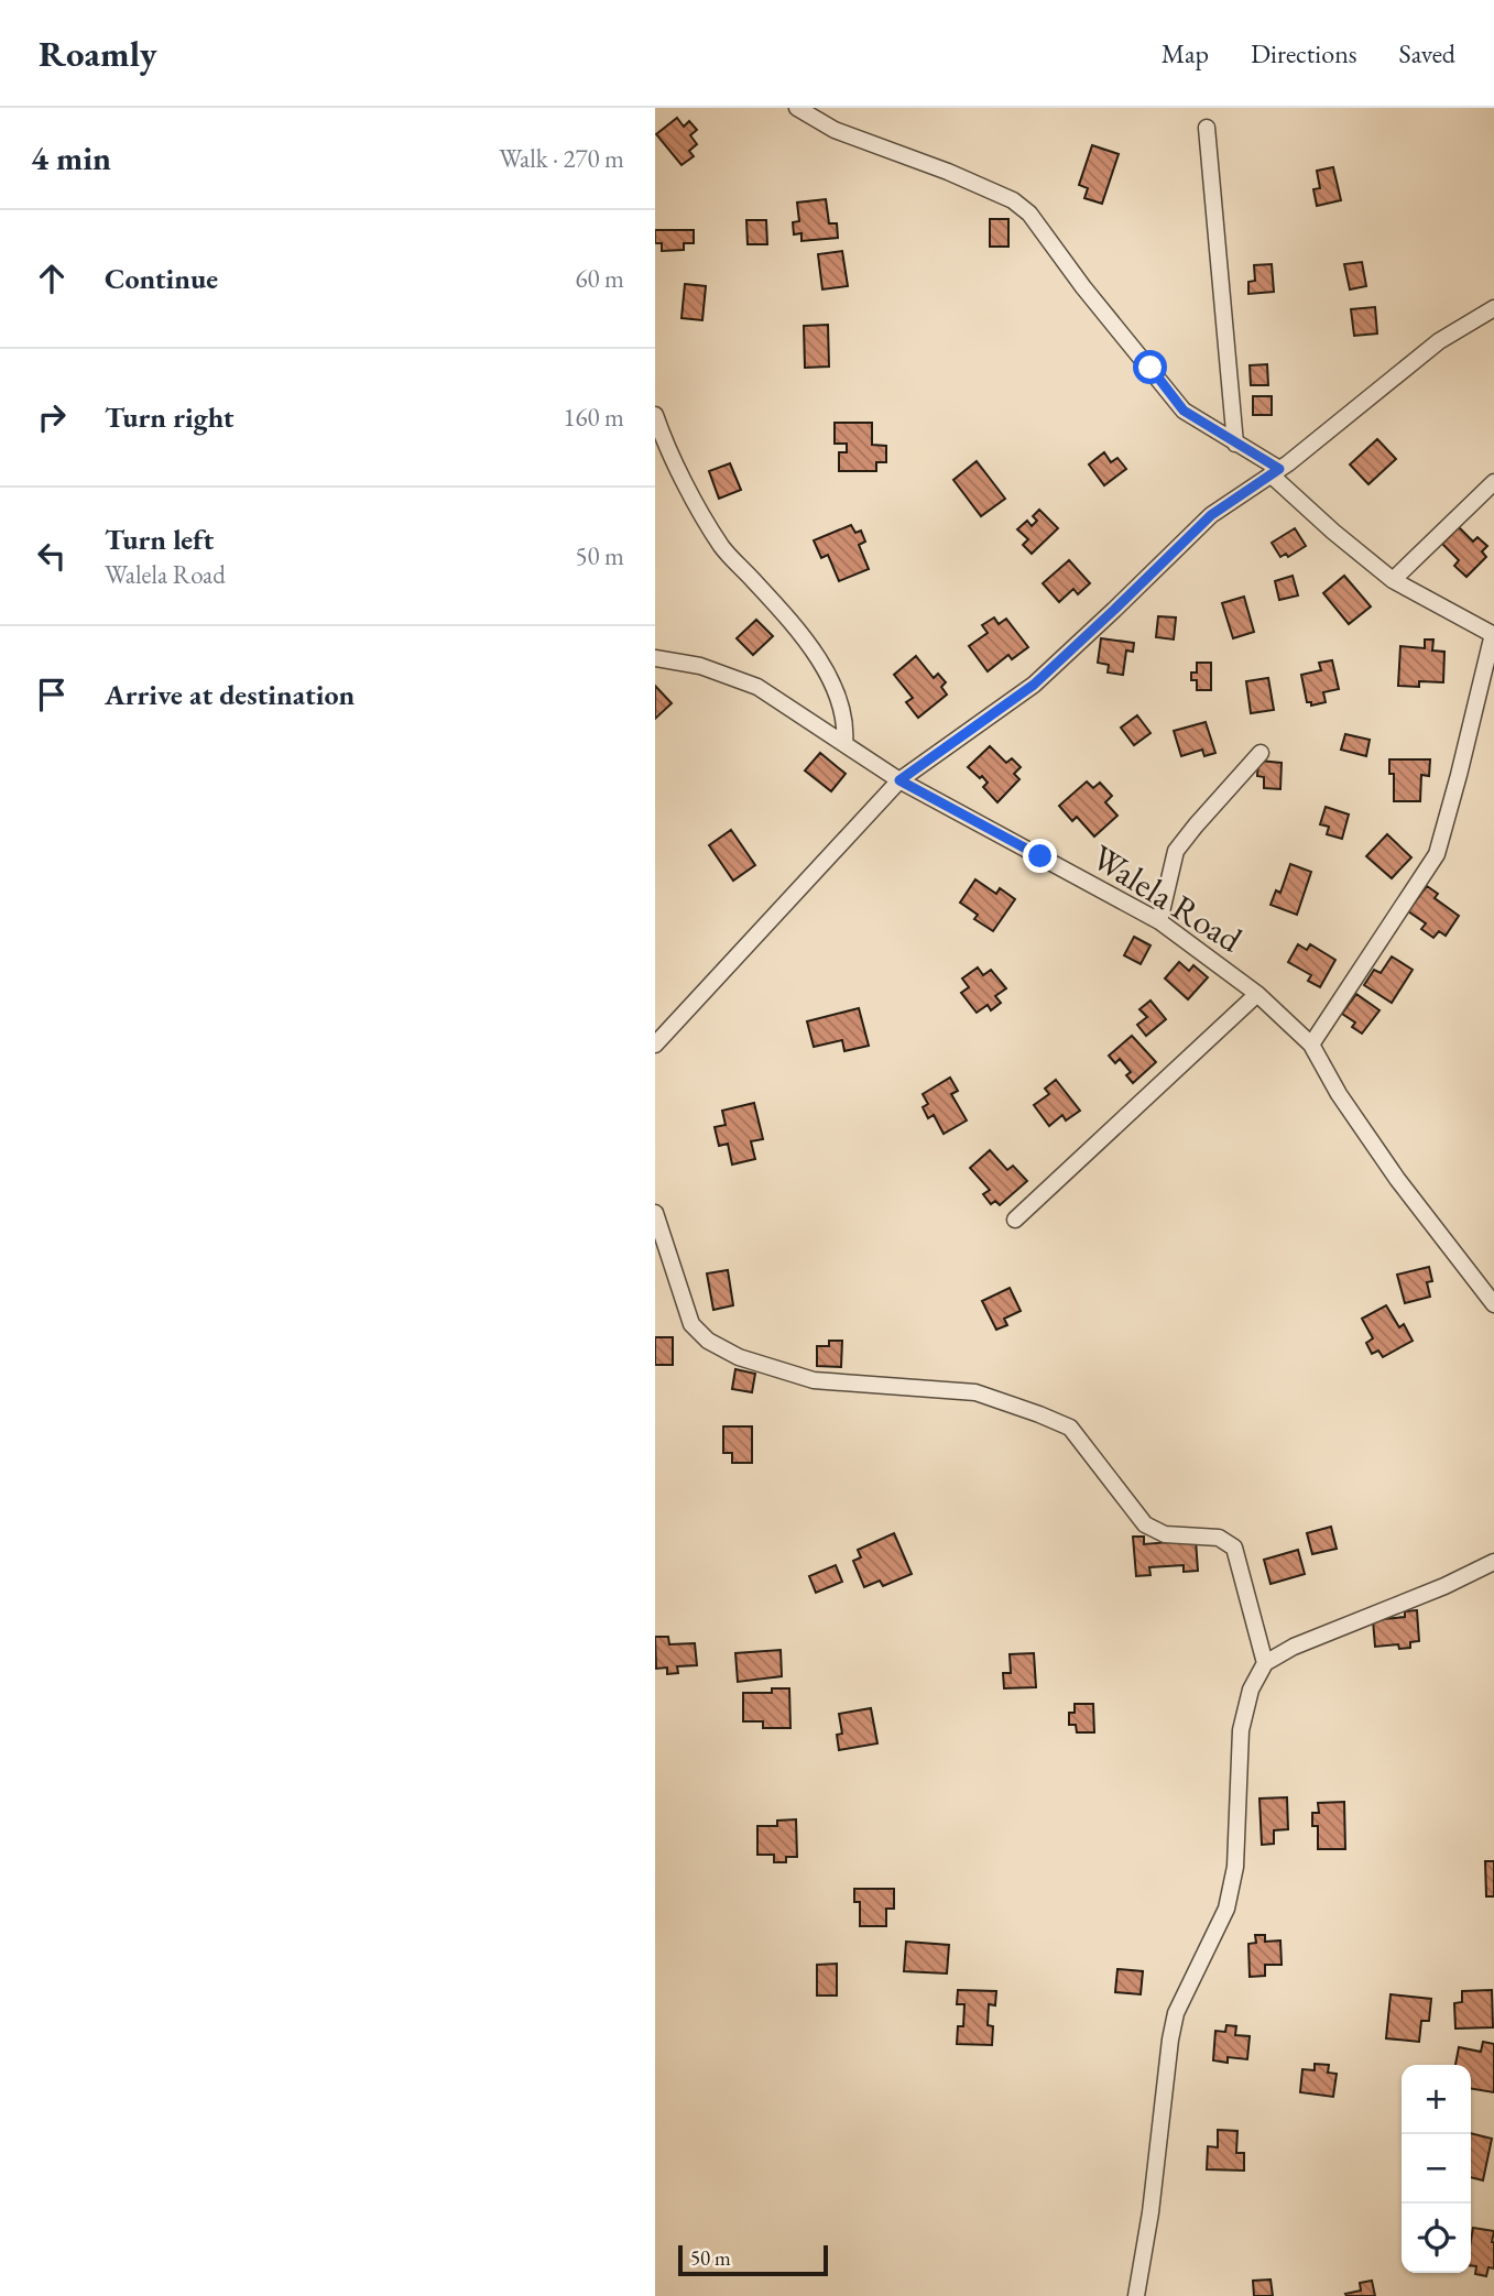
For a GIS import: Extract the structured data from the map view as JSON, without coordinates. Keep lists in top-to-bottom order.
{
  "streets": {
    "street": ["Walela Road"]
  },
  "scale_bar": "50 m",
  "page": {
    "header": "Roamly",
    "nav": ["Map", "Directions", "Saved"],
    "heading": ["4 min", "Walk · 270 m"],
    "list": [
      ["Continue", "60 m"],
      ["Turn right", "160 m"],
      ["Turn left", "Walela Road", "50 m"],
      "Arrive at destination"
    ],
    "map_buttons": ["+", "−"],
    "scale": "50 m"
  }
}
